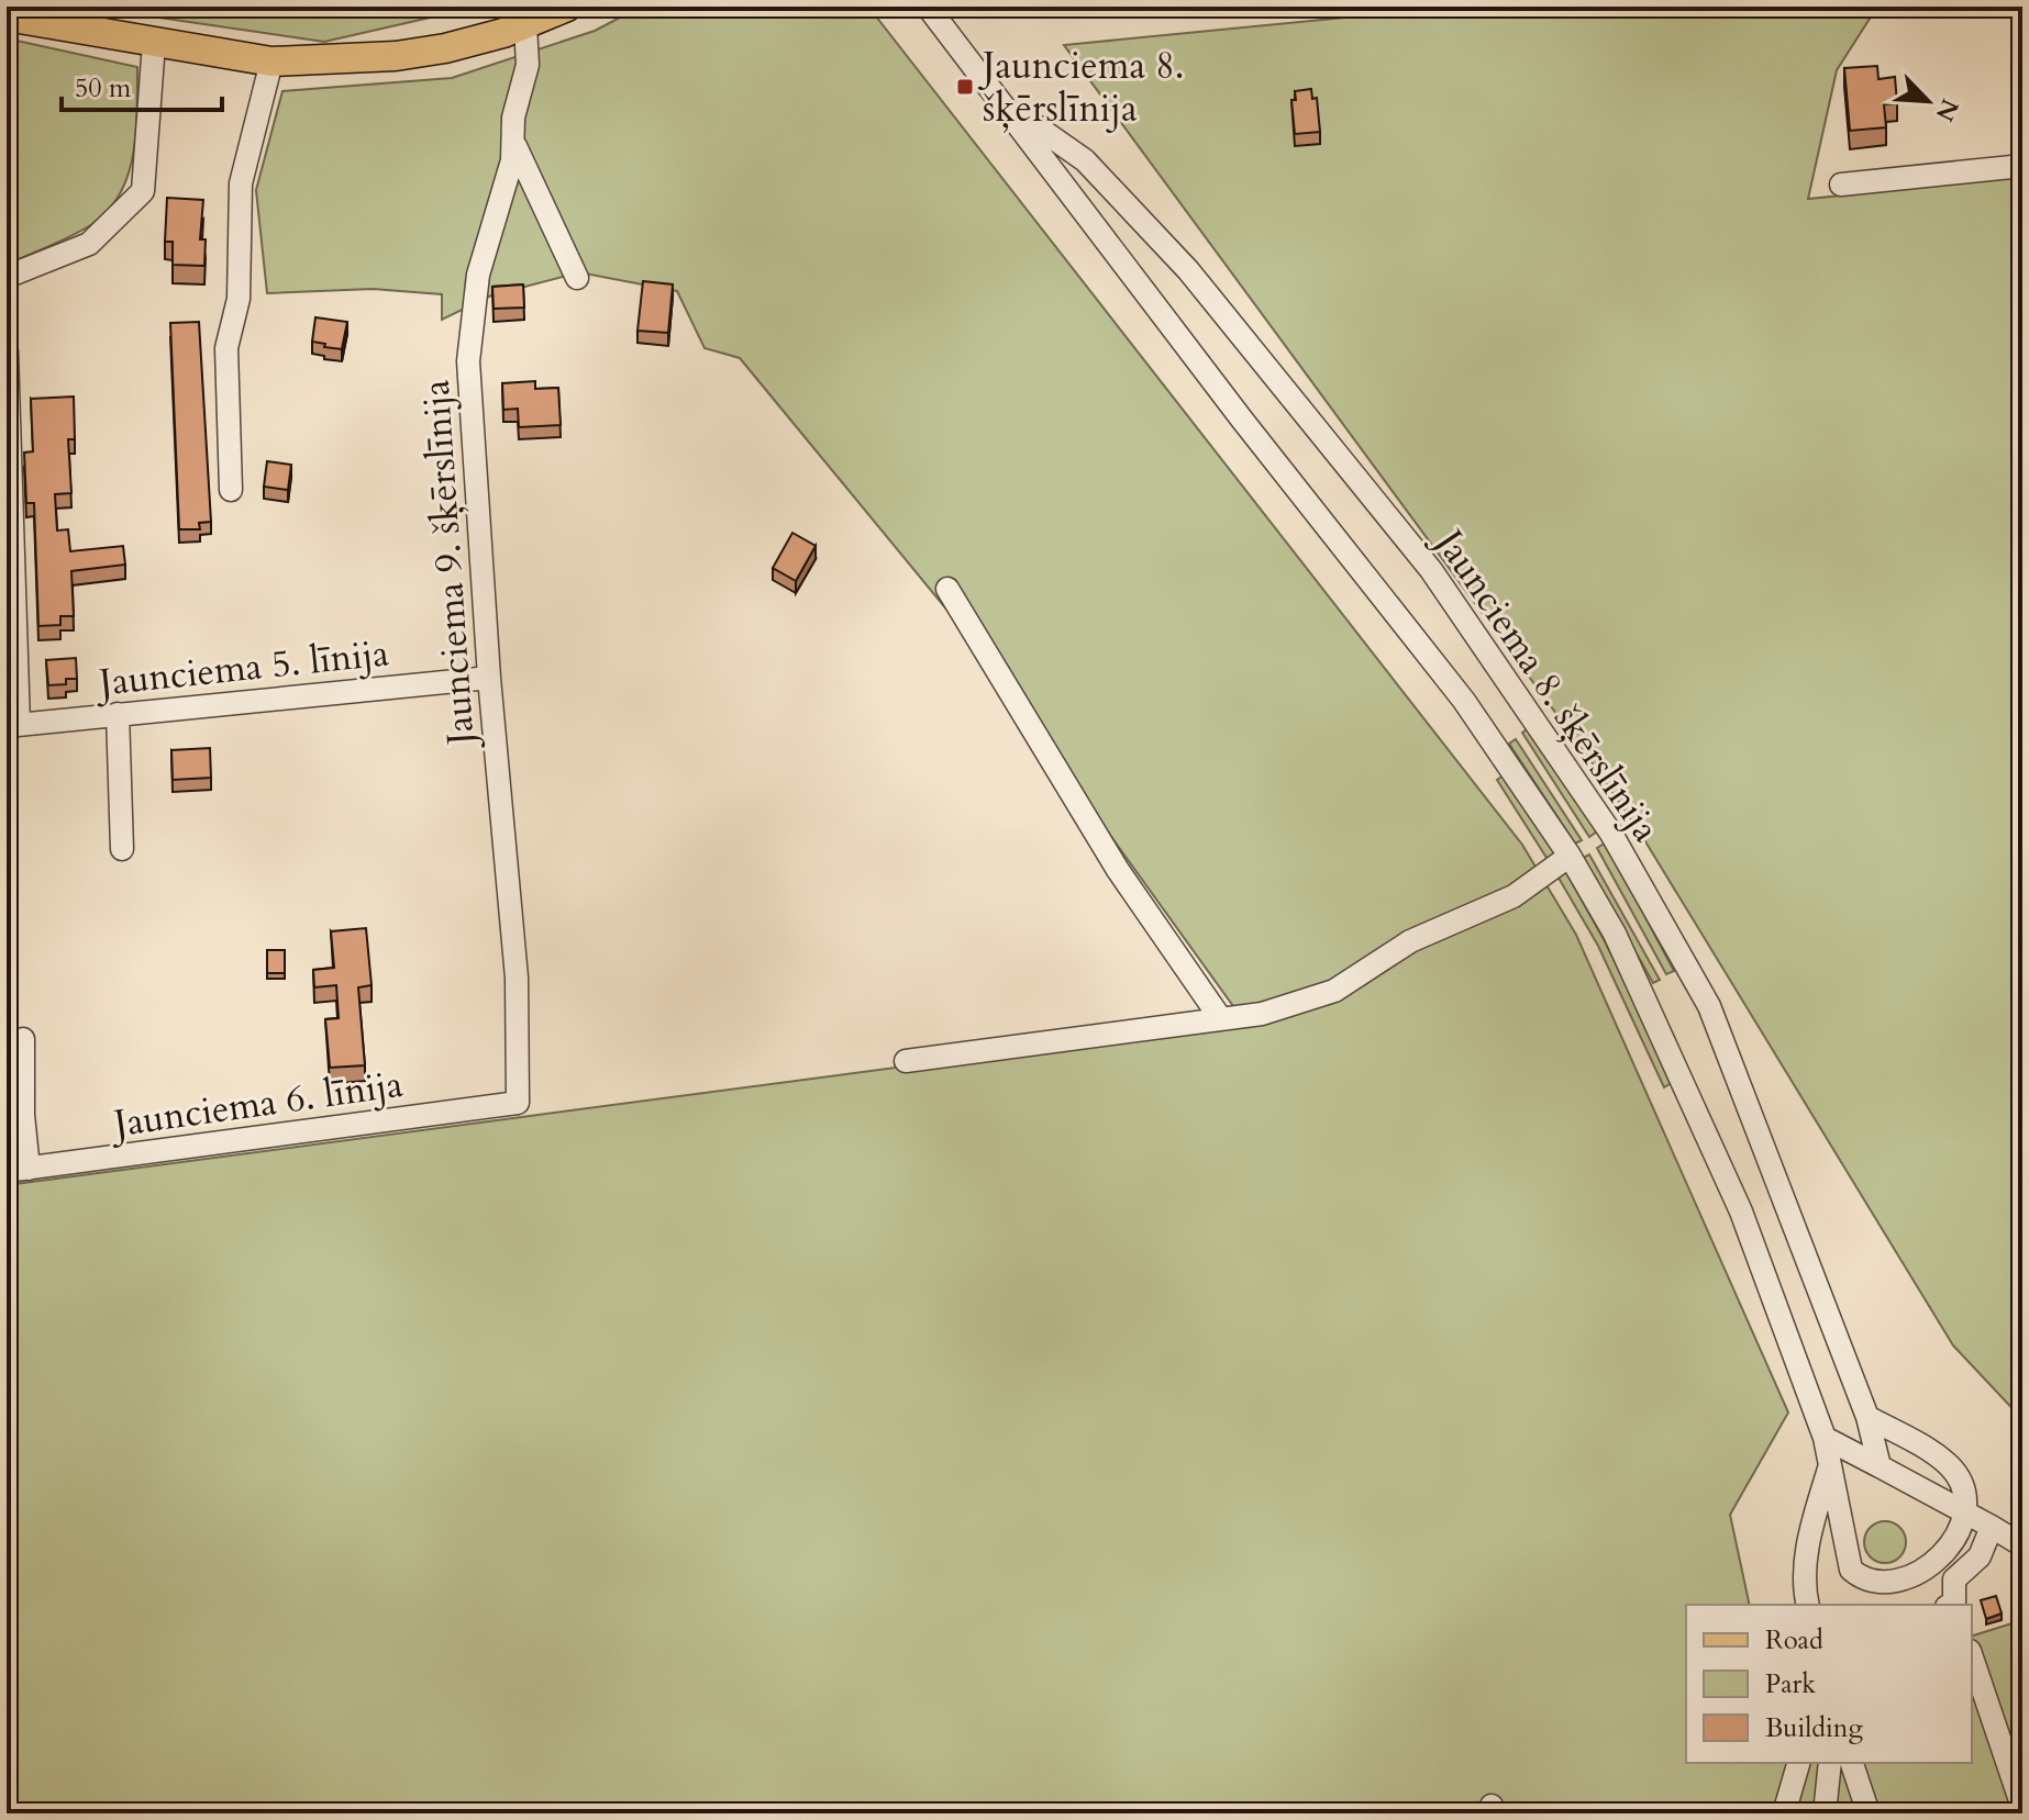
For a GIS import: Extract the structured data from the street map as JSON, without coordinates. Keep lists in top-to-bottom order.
{
  "streets": {
    "street": [
      "Jaunciema 9. šķērslīnija",
      "Jaunciema 5. līnija",
      "Jaunciema 8. šķērslīnija",
      "Jaunciema 6. līnija"
    ]
  },
  "crossings": [
    ["Jaunciema 9. šķērslīnija", "Jaunciema 5. līnija"],
    ["Jaunciema 9. šķērslīnija", "Jaunciema 6. līnija"]
  ],
  "places": {
    "transit": ["Jaunciema 8. šķērslīnija"]
  },
  "legend": ["Road", "Park", "Building"],
  "scale_bar": "50 m",
  "north": "bottom right"
}
